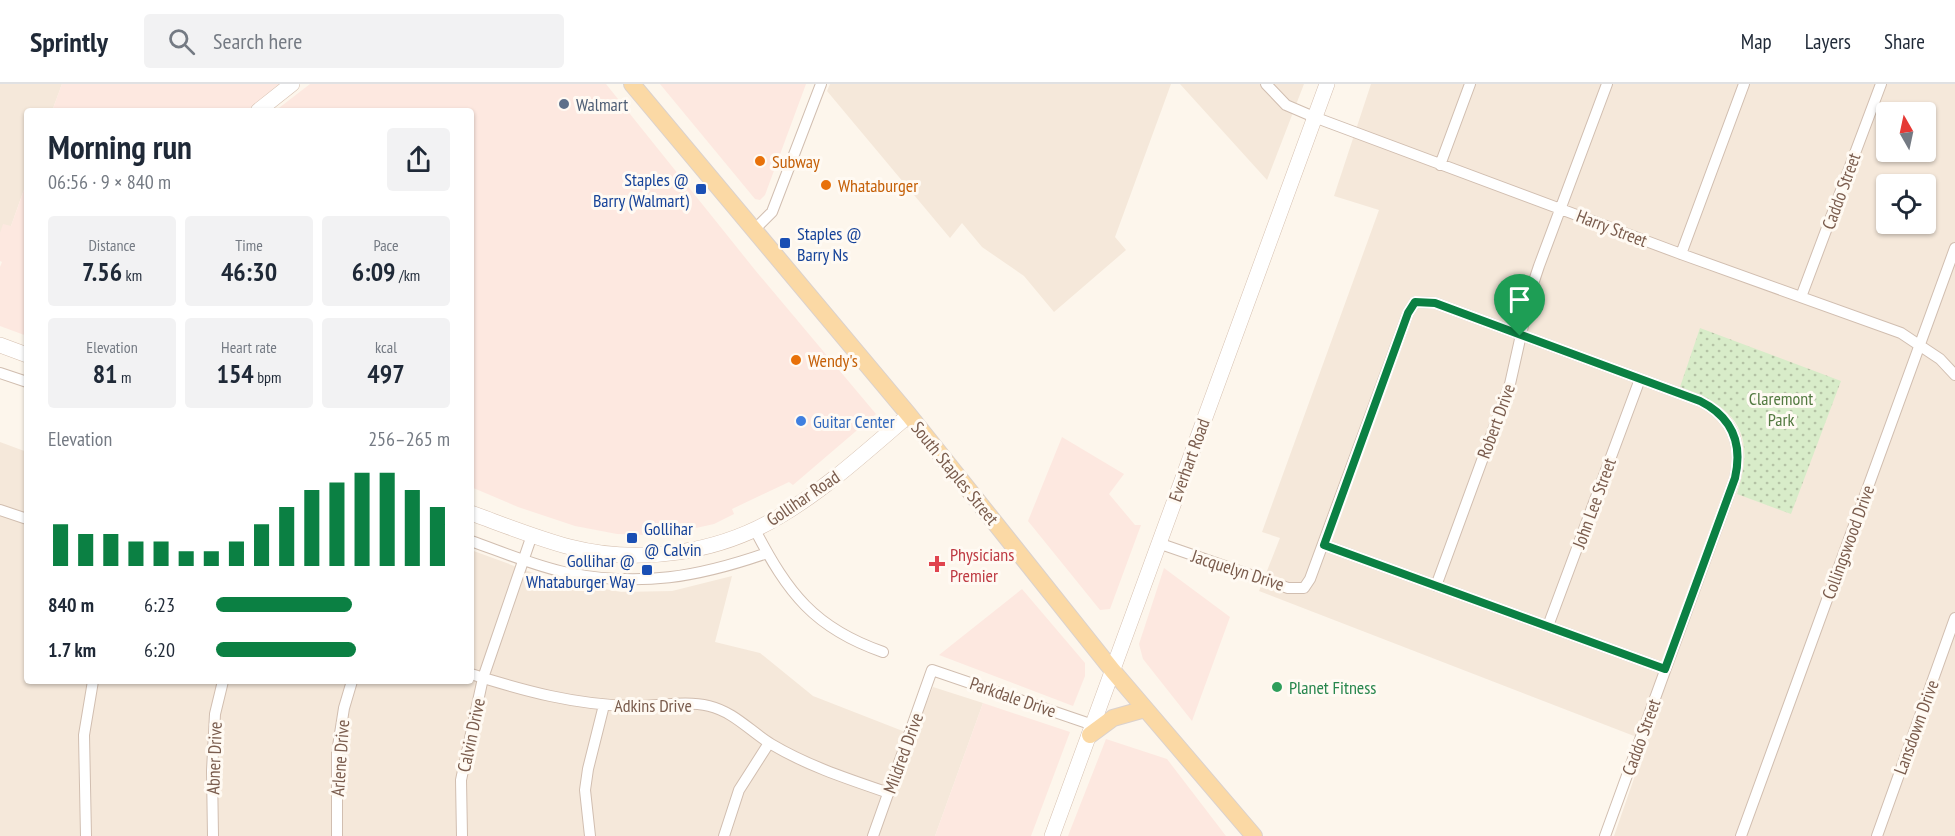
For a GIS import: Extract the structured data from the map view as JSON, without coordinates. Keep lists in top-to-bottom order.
{
  "streets": {
    "main road": ["Everhart Road", "South Staples Street", "Gollihar Road"],
    "street": [
      "Caddo Street",
      "Harry Street",
      "Robert Drive",
      "John Lee Street",
      "Collingswood Drive",
      "Jacquelyn Drive",
      "Parkdale Drive",
      "Adkins Drive",
      "Lansdown Drive",
      "Calvin Drive",
      "Mildred Drive",
      "Abner Drive",
      "Arlene Drive"
    ]
  },
  "crossings": [
    ["Caddo Street", "Harry Street"],
    ["Caddo Street", "John Lee Street"],
    ["Harry Street", "Robert Drive"],
    ["Harry Street", "Everhart Road"],
    ["Harry Street", "Collingswood Drive"],
    ["Everhart Road", "South Staples Street"],
    ["Everhart Road", "Jacquelyn Drive"],
    ["Everhart Road", "Parkdale Drive"],
    ["South Staples Street", "Gollihar Road"],
    ["Gollihar Road", "Calvin Drive"],
    ["Parkdale Drive", "Mildred Drive"],
    ["Adkins Drive", "Calvin Drive"],
    ["Adkins Drive", "Mildred Drive"]
  ],
  "parks": ["Claremont Park"],
  "places": {
    "other": [
      "Walmart",
      "Subway",
      "Whataburger",
      "Wendy's",
      "Guitar Center",
      "Planet Fitness"
    ],
    "transit": [
      "Staples @ Barry (Walmart)",
      "Staples @ Barry Ns",
      "Gollihar @ Calvin",
      "Gollihar @ Whataburger Way"
    ],
    "health": ["Physicians Premier"]
  },
  "north": "top",
  "page": {
    "header": "Sprintly",
    "search": "Search here",
    "nav": ["Map", "Layers", "Share"],
    "heading": ["Morning run", "06:56 · 9 × 840 m"],
    "stats": [
      ["Distance", "7.56 km"],
      ["Time", "46:30"],
      ["Pace", "6:09 /km"],
      ["Elevation", "81 m"],
      ["Heart rate", "154 bpm"],
      ["kcal", "497"]
    ],
    "chart": ["Elevation", "256–265 m"],
    "list": [
      {
        "name": "840 m",
        "note": "6:23"
      },
      {
        "name": "1.7 km",
        "note": "6:20"
      }
    ]
  }
}
